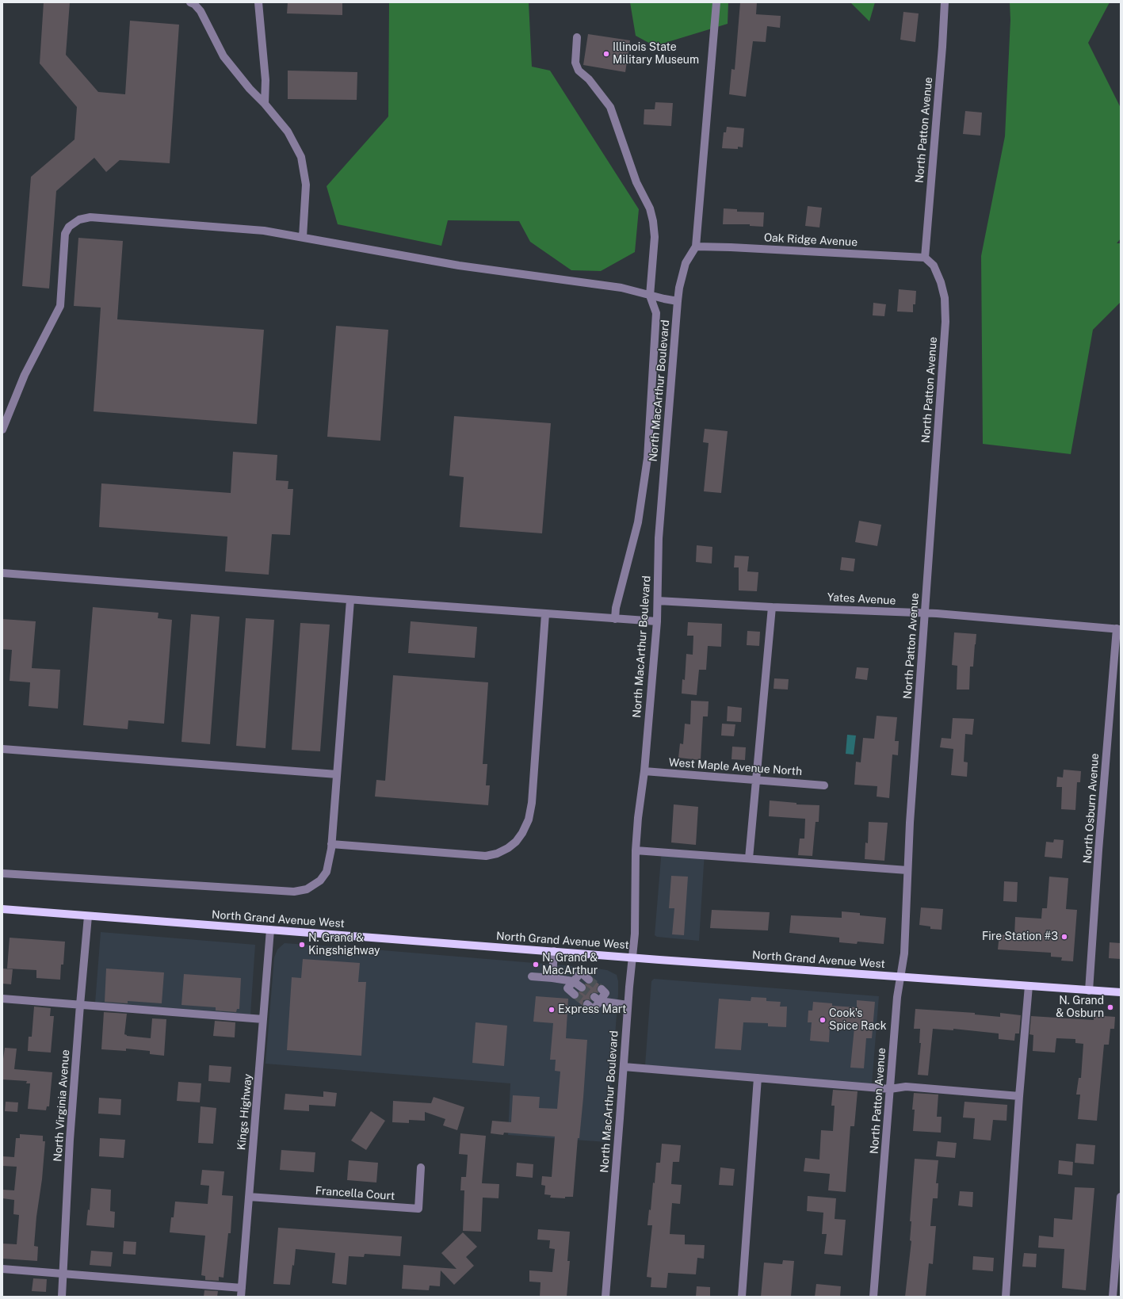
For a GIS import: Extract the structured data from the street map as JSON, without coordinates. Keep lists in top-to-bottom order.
{
  "streets": {
    "main road": ["North Grand Avenue West"],
    "street": [
      "North Patton Avenue",
      "Oak Ridge Avenue",
      "North MacArthur Boulevard",
      "Yates Avenue",
      "West Maple Avenue North",
      "North Osburn Avenue",
      "North Virginia Avenue",
      "Kings Highway",
      "Francella Court"
    ]
  },
  "crossings": [
    ["North Patton Avenue", "Oak Ridge Avenue"],
    ["North Patton Avenue", "Yates Avenue"],
    ["North Patton Avenue", "North Grand Avenue West"],
    ["Oak Ridge Avenue", "North MacArthur Boulevard"],
    ["North MacArthur Boulevard", "Yates Avenue"],
    ["North MacArthur Boulevard", "West Maple Avenue North"],
    ["North MacArthur Boulevard", "North Grand Avenue West"],
    ["Yates Avenue", "North Osburn Avenue"],
    ["North Osburn Avenue", "North Grand Avenue West"],
    ["North Grand Avenue West", "North Virginia Avenue"],
    ["North Grand Avenue West", "Kings Highway"],
    ["Kings Highway", "Francella Court"]
  ],
  "places": [
    "Illinois State Military Museum",
    "Fire Station #3",
    "N. Grand & Kingshighway",
    "N. Grand & MacArthur",
    "N. Grand & Osburn",
    "Express Mart",
    "Cook's Spice Rack"
  ]
}
